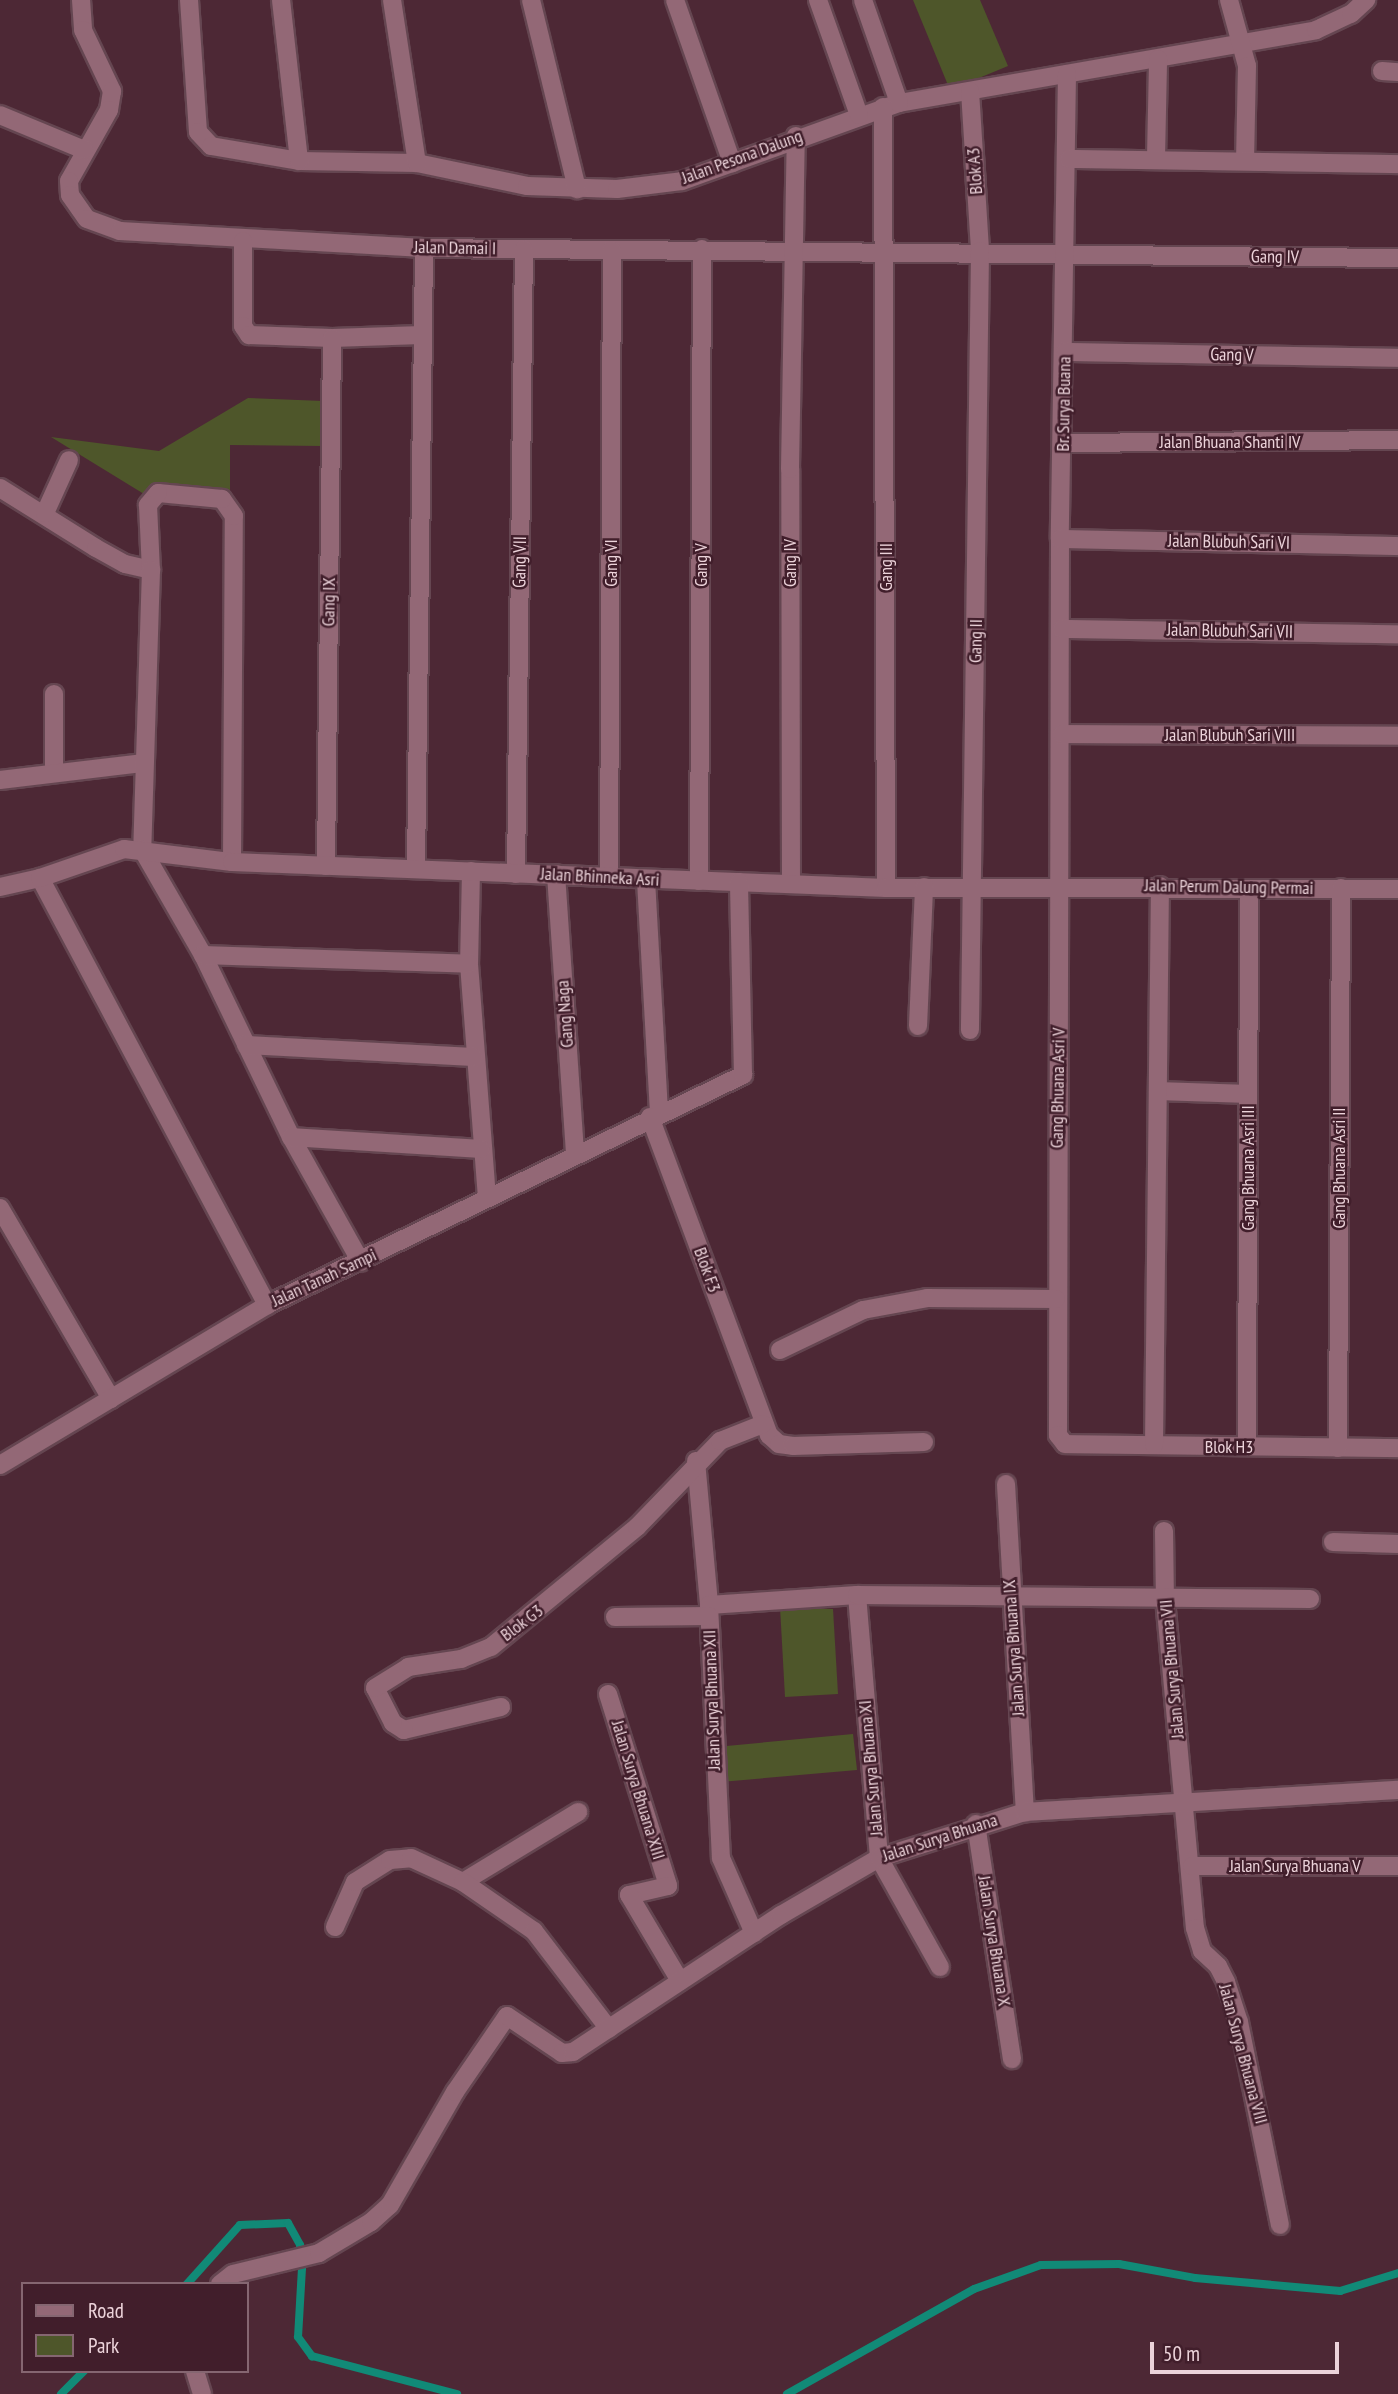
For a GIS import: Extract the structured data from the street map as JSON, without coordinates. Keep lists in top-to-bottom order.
{
  "streets": {
    "street": [
      "Jalan Pesona Dalung",
      "Blok A3",
      "Jalan Damai I",
      "Gang IV",
      "Gang V",
      "Br. Surya Buana",
      "Jalan Bhuana Shanti IV",
      "Jalan Blubuh Sari VI",
      "Gang VII",
      "Gang VI",
      "Gang III",
      "Gang IX",
      "Jalan Blubuh Sari VII",
      "Gang II",
      "Jalan Blubuh Sari VIII",
      "Jalan Bhinneka Asri",
      "Jalan Perum Dalung Permai",
      "Gang Naga",
      "Gang Bhuana Asri V",
      "Gang Bhuana Asri III",
      "Gang Bhuana Asri II",
      "Blok F3",
      "Jalan Tanah Sampi",
      "Blok H3",
      "Blok G3",
      "Jalan Surya Bhuana IX",
      "Jalan Surya Bhuana VII",
      "Jalan Surya Bhuana XII",
      "Jalan Surya Bhuana XI",
      "Jalan Surya Bhuana XIII",
      "Jalan Surya Bhuana",
      "Jalan Surya Bhuana V",
      "Jalan Surya Bhuana X",
      "Jalan Surya Bhuana VIII"
    ]
  },
  "crossings": [
    ["Jalan Pesona Dalung", "Blok A3"],
    ["Jalan Pesona Dalung", "Gang IV"],
    ["Jalan Pesona Dalung", "Br. Surya Buana"],
    ["Jalan Pesona Dalung", "Gang III"],
    ["Blok A3", "Jalan Damai I"],
    ["Blok A3", "Gang II"],
    ["Jalan Damai I", "Gang IV"],
    ["Jalan Damai I", "Gang V"],
    ["Jalan Damai I", "Br. Surya Buana"],
    ["Jalan Damai I", "Gang VII"],
    ["Jalan Damai I", "Gang VI"],
    ["Jalan Damai I", "Gang III"],
    ["Jalan Damai I", "Gang II"],
    ["Gang IV", "Br. Surya Buana"],
    ["Gang IV", "Jalan Bhinneka Asri"],
    ["Gang V", "Br. Surya Buana"],
    ["Gang V", "Jalan Bhinneka Asri"],
    ["Br. Surya Buana", "Jalan Bhuana Shanti IV"],
    ["Br. Surya Buana", "Jalan Blubuh Sari VI"],
    ["Br. Surya Buana", "Jalan Blubuh Sari VII"],
    ["Br. Surya Buana", "Jalan Blubuh Sari VIII"],
    ["Br. Surya Buana", "Gang Bhuana Asri V"],
    ["Gang VII", "Jalan Bhinneka Asri"],
    ["Gang VI", "Jalan Bhinneka Asri"],
    ["Gang III", "Jalan Bhinneka Asri"],
    ["Gang IX", "Jalan Bhinneka Asri"],
    ["Gang II", "Jalan Bhinneka Asri"],
    ["Jalan Blubuh Sari VIII", "Gang Bhuana Asri V"],
    ["Jalan Bhinneka Asri", "Jalan Perum Dalung Permai"],
    ["Jalan Bhinneka Asri", "Gang Naga"],
    ["Jalan Bhinneka Asri", "Gang Bhuana Asri V"],
    ["Jalan Bhinneka Asri", "Blok F3"],
    ["Jalan Bhinneka Asri", "Jalan Tanah Sampi"],
    ["Jalan Perum Dalung Permai", "Gang Bhuana Asri V"],
    ["Jalan Perum Dalung Permai", "Gang Bhuana Asri III"],
    ["Jalan Perum Dalung Permai", "Gang Bhuana Asri II"],
    ["Gang Naga", "Jalan Tanah Sampi"],
    ["Gang Bhuana Asri V", "Blok H3"],
    ["Gang Bhuana Asri III", "Blok H3"],
    ["Gang Bhuana Asri II", "Blok H3"],
    ["Blok F3", "Jalan Tanah Sampi"],
    ["Blok F3", "Blok G3"],
    ["Blok G3", "Jalan Surya Bhuana XII"],
    ["Jalan Surya Bhuana IX", "Jalan Surya Bhuana"],
    ["Jalan Surya Bhuana VII", "Jalan Surya Bhuana"],
    ["Jalan Surya Bhuana VII", "Jalan Surya Bhuana VIII"],
    ["Jalan Surya Bhuana XII", "Jalan Surya Bhuana"],
    ["Jalan Surya Bhuana XI", "Jalan Surya Bhuana"],
    ["Jalan Surya Bhuana XIII", "Jalan Surya Bhuana"],
    ["Jalan Surya Bhuana", "Jalan Surya Bhuana X"],
    ["Jalan Surya Bhuana", "Jalan Surya Bhuana VIII"],
    ["Jalan Surya Bhuana V", "Jalan Surya Bhuana VIII"]
  ],
  "legend": ["Road", "Park"],
  "scale_bar": "50 m"
}
